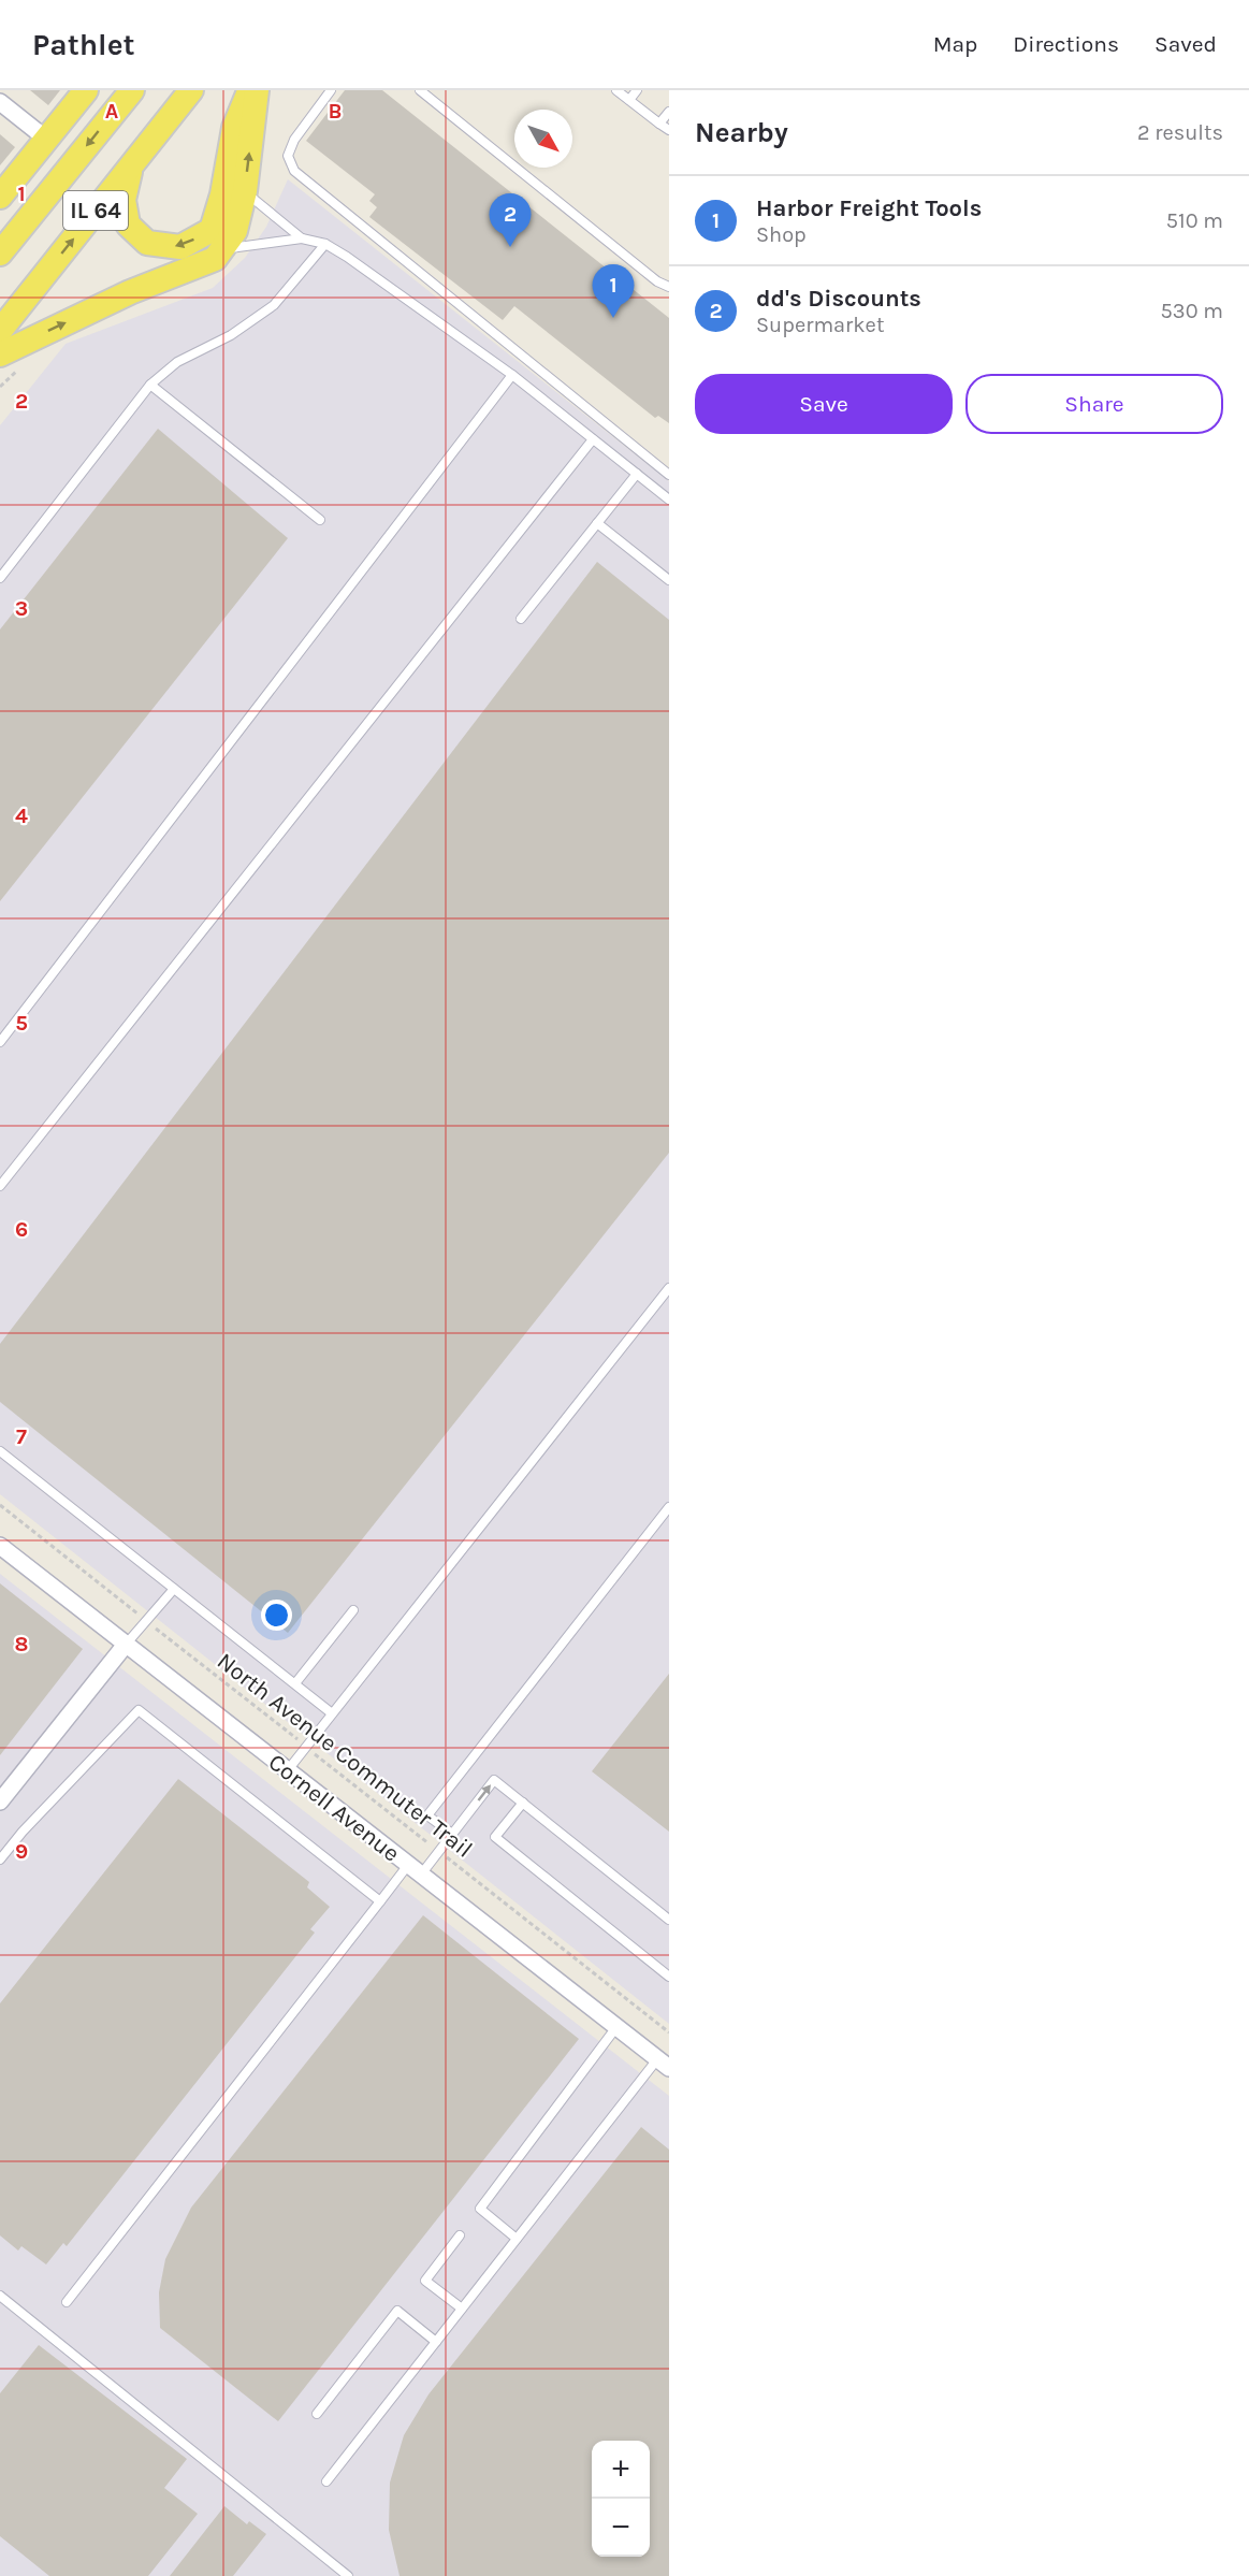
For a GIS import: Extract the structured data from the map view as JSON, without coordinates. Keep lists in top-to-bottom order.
{
  "streets": {
    "main road": ["IL 64"],
    "street": ["Cornell Avenue"],
    "path": ["North Avenue Commuter Trail"]
  },
  "north": "bottom right",
  "page": {
    "header": "Pathlet",
    "nav": ["Map", "Directions", "Saved"],
    "heading": ["Nearby", "2 results"],
    "list": [
      {
        "mark": "1",
        "name": "Harbor Freight Tools",
        "note": "Shop",
        "value": "510 m"
      },
      {
        "mark": "2",
        "name": "dd's Discounts",
        "note": "Supermarket",
        "value": "530 m"
      }
    ],
    "pins": ["2", "1"],
    "buttons": ["Save", "Share"],
    "map_buttons": ["+", "−"]
  },
  "grid": {
    "columns": ["A", "B"],
    "rows": [
      "1",
      "2",
      "3",
      "4",
      "5",
      "6",
      "7",
      "8",
      "9"
    ]
  }
}
